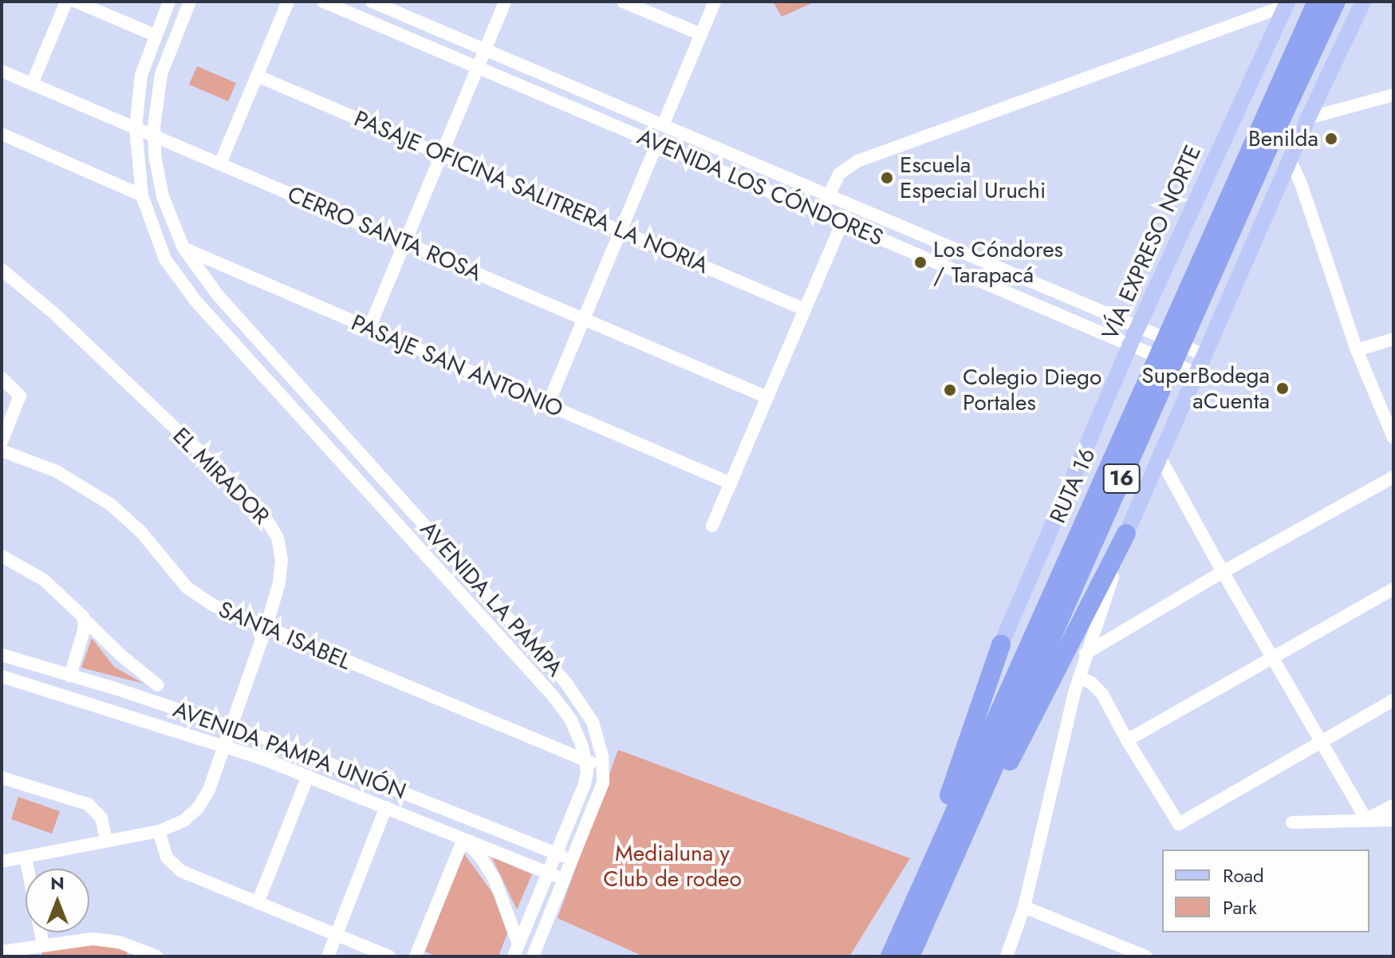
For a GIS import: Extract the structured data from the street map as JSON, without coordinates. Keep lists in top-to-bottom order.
{
  "streets": {
    "highway": ["16", "RUTA 16"],
    "main road": ["VÍA EXPRESO NORTE"],
    "street": [
      "AVENIDA LOS CÓNDORES",
      "PASAJE OFICINA SALITRERA LA NORIA",
      "CERRO SANTA ROSA",
      "PASAJE SAN ANTONIO",
      "EL MIRADOR",
      "AVENIDA LA PAMPA",
      "SANTA ISABEL",
      "AVENIDA PAMPA UNIÓN"
    ]
  },
  "crossings": [
    ["AVENIDA LOS CÓNDORES", "VÍA EXPRESO NORTE"],
    ["CERRO SANTA ROSA", "AVENIDA LA PAMPA"],
    ["PASAJE SAN ANTONIO", "AVENIDA LA PAMPA"],
    ["EL MIRADOR", "SANTA ISABEL"],
    ["EL MIRADOR", "AVENIDA PAMPA UNIÓN"],
    ["AVENIDA LA PAMPA", "SANTA ISABEL"],
    ["AVENIDA LA PAMPA", "AVENIDA PAMPA UNIÓN"]
  ],
  "parks": ["Medialuna y Club de rodeo"],
  "places": [
    "Benilda",
    "Escuela Especial Uruchi",
    "Los Cóndores / Tarapacá",
    "SuperBodega aCuenta",
    "Colegio Diego Portales"
  ],
  "legend": ["Road", "Park"],
  "north": "top"
}
